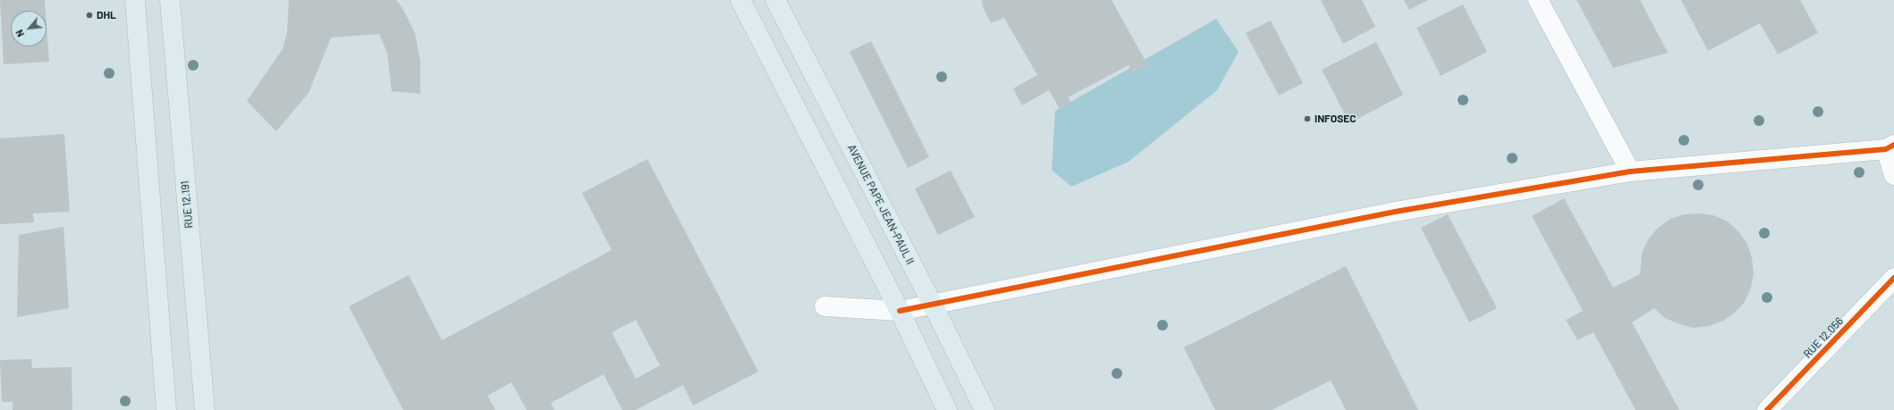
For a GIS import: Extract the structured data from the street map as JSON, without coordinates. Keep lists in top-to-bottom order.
{
  "streets": {
    "main road": ["RUE 12.191", "AVENUE PAPE JEAN-PAUL II"],
    "street": ["RUE 12.056"]
  },
  "places": ["DHL", "INFOSEC"],
  "north": "bottom left"
}
